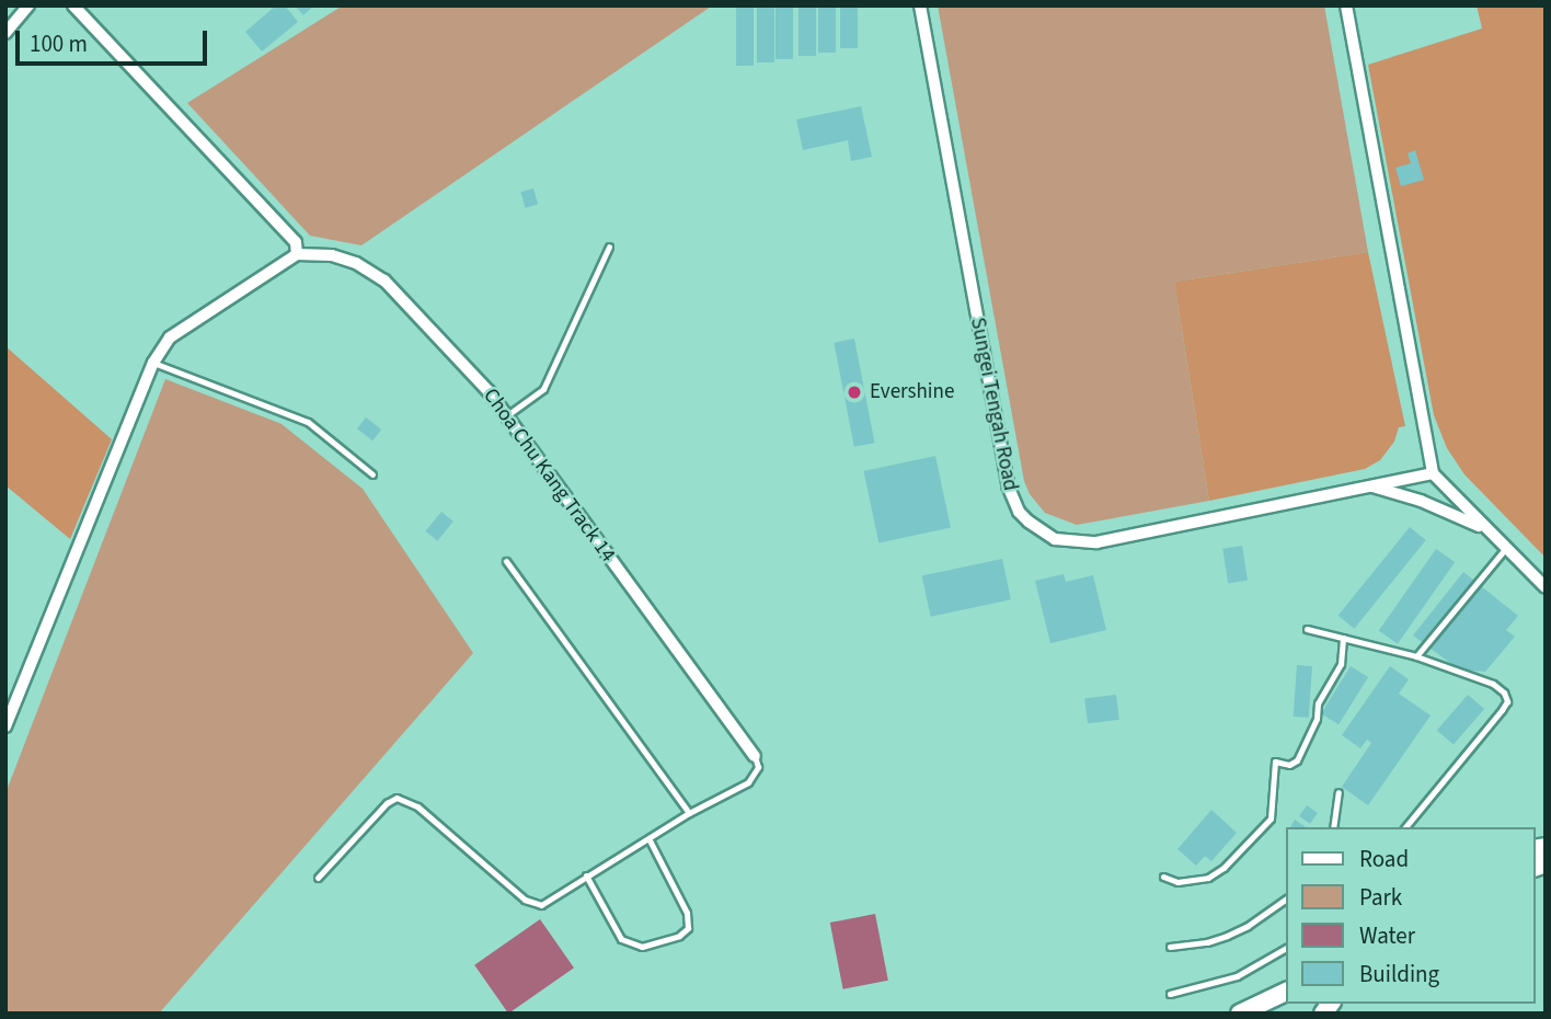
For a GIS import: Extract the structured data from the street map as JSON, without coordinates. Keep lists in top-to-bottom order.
{
  "streets": {
    "street": ["Sungei Tengah Road", "Choa Chu Kang Track 14"]
  },
  "places": ["Evershine"],
  "legend": [
    "Road",
    "Park",
    "Water",
    "Building"
  ],
  "scale_bar": "100 m"
}
